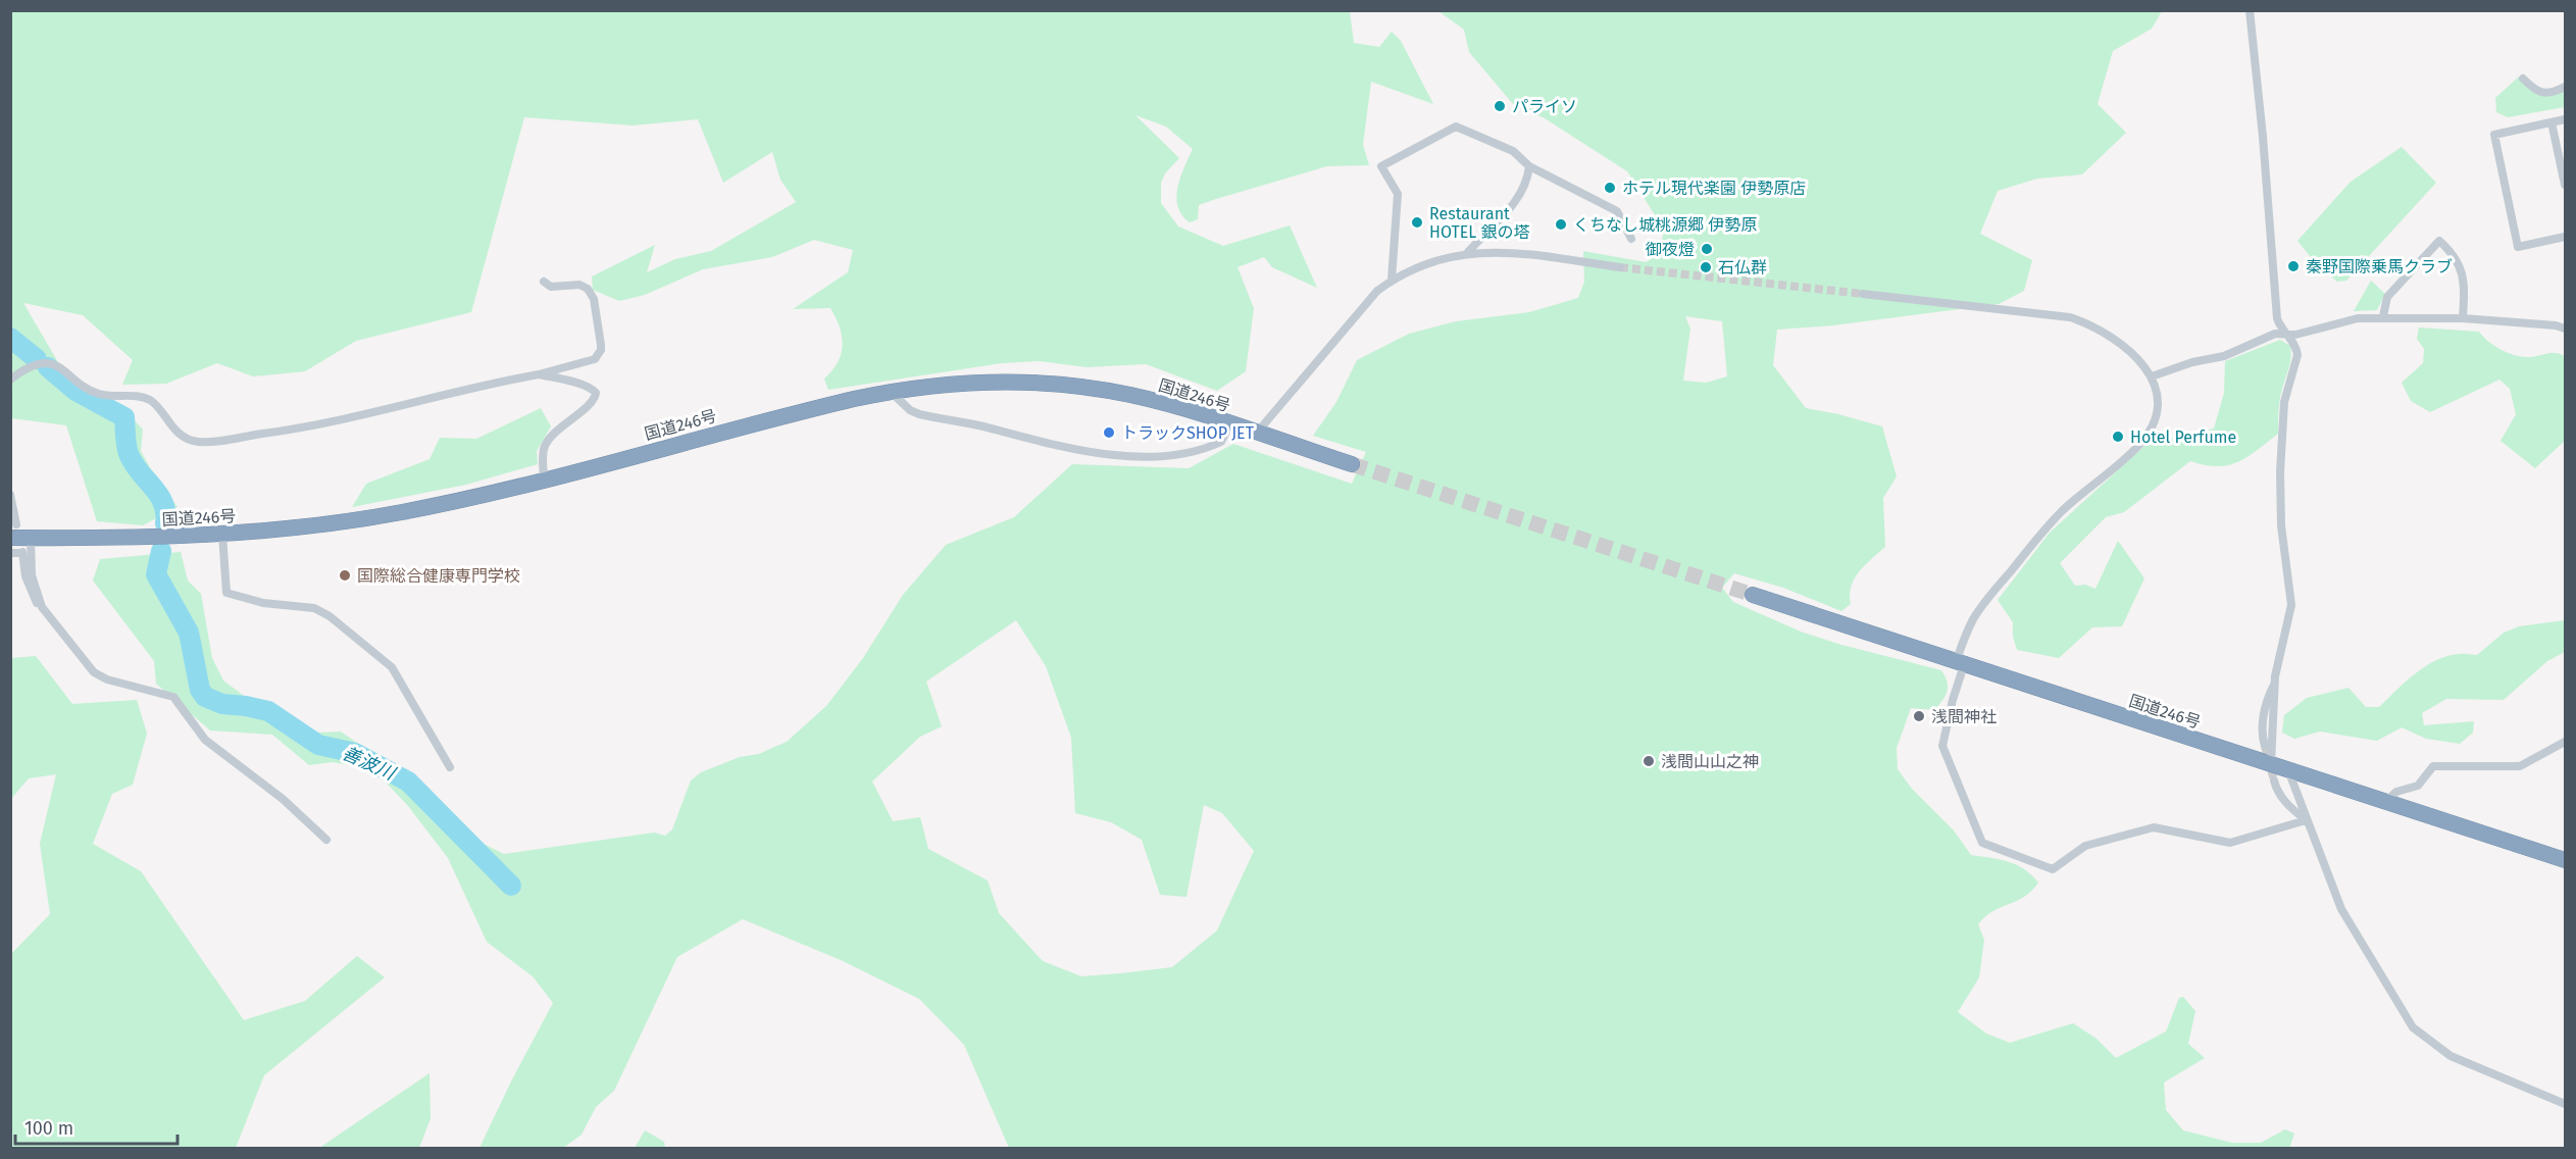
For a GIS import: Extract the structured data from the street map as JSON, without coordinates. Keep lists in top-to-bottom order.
{
  "streets": {
    "highway": ["国道246号"]
  },
  "water": ["善波川"],
  "places": [
    "パライソ",
    "ホテル現代楽園 伊勢原店",
    "Restaurant HOTEL 銀の塔",
    "くちなし城桃源郷 伊勢原",
    "御夜燈",
    "秦野国際乗馬クラブ",
    "石仏群",
    "トラックSHOP JET",
    "Hotel Perfume",
    "国際総合健康専門学校",
    "浅間神社",
    "浅間山山之神"
  ],
  "scale_bar": "100 m"
}
